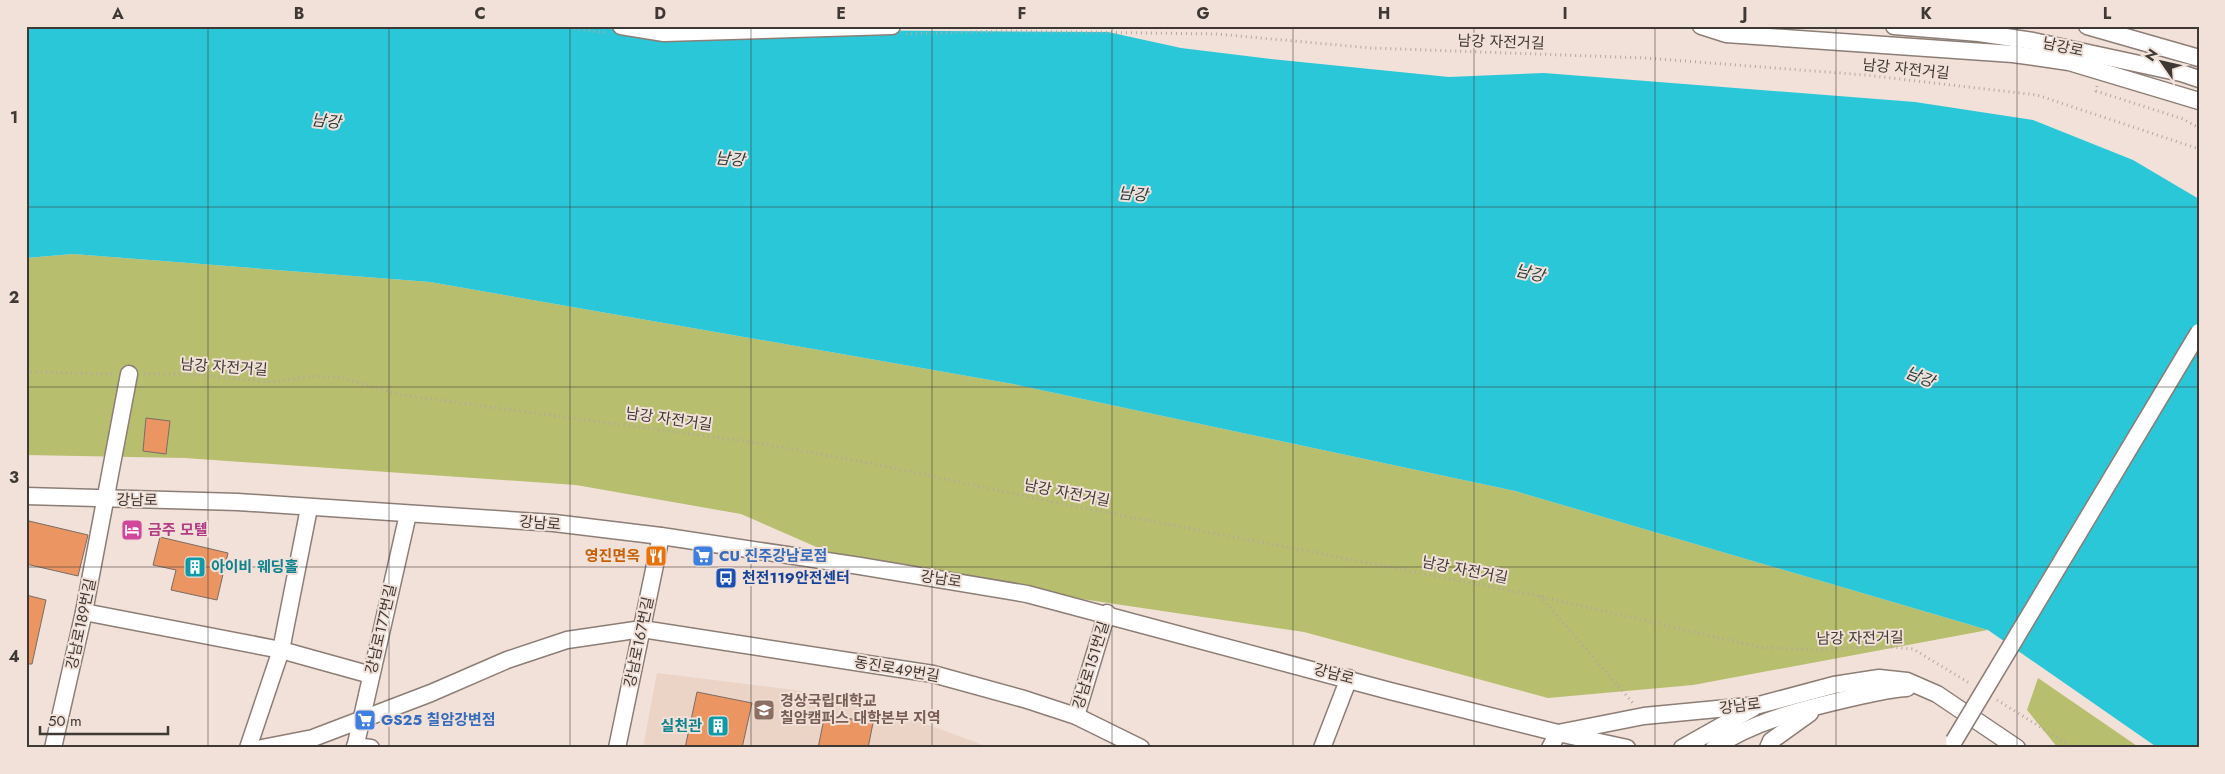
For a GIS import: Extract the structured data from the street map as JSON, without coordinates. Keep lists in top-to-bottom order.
{
  "streets": {
    "street": [
      "남강로",
      "강남로",
      "강남로189번길",
      "강남로177번길",
      "강남로167번길",
      "강남로151번길",
      "동진로49번길"
    ],
    "path": ["남강 자전거길"]
  },
  "crossings": [
    ["남강 자전거길", "강남로189번길"],
    ["강남로", "강남로189번길"],
    ["강남로", "강남로177번길"],
    ["강남로", "강남로167번길"],
    ["강남로", "강남로151번길"],
    ["강남로177번길", "동진로49번길"],
    ["강남로167번길", "동진로49번길"],
    ["강남로151번길", "동진로49번길"]
  ],
  "water": ["남강"],
  "places": {
    "hotel": ["금주 모텔"],
    "restaurant": ["영진면옥"],
    "supermarket": ["CU 진주강남로점", "GS25 칠암강변점"],
    "building": ["아이비 웨딩홀", "실천관"],
    "bus stop": ["천전119안전센터"],
    "school or university": ["경상국립대학교 칠암캠퍼스 대학본부 지역"]
  },
  "scale_bar": "50 m",
  "north": "top left",
  "grid": {
    "columns": [
      "A",
      "B",
      "C",
      "D",
      "E",
      "F",
      "G",
      "H",
      "I",
      "J",
      "K",
      "L"
    ],
    "rows": [
      "1",
      "2",
      "3",
      "4"
    ]
  }
}
